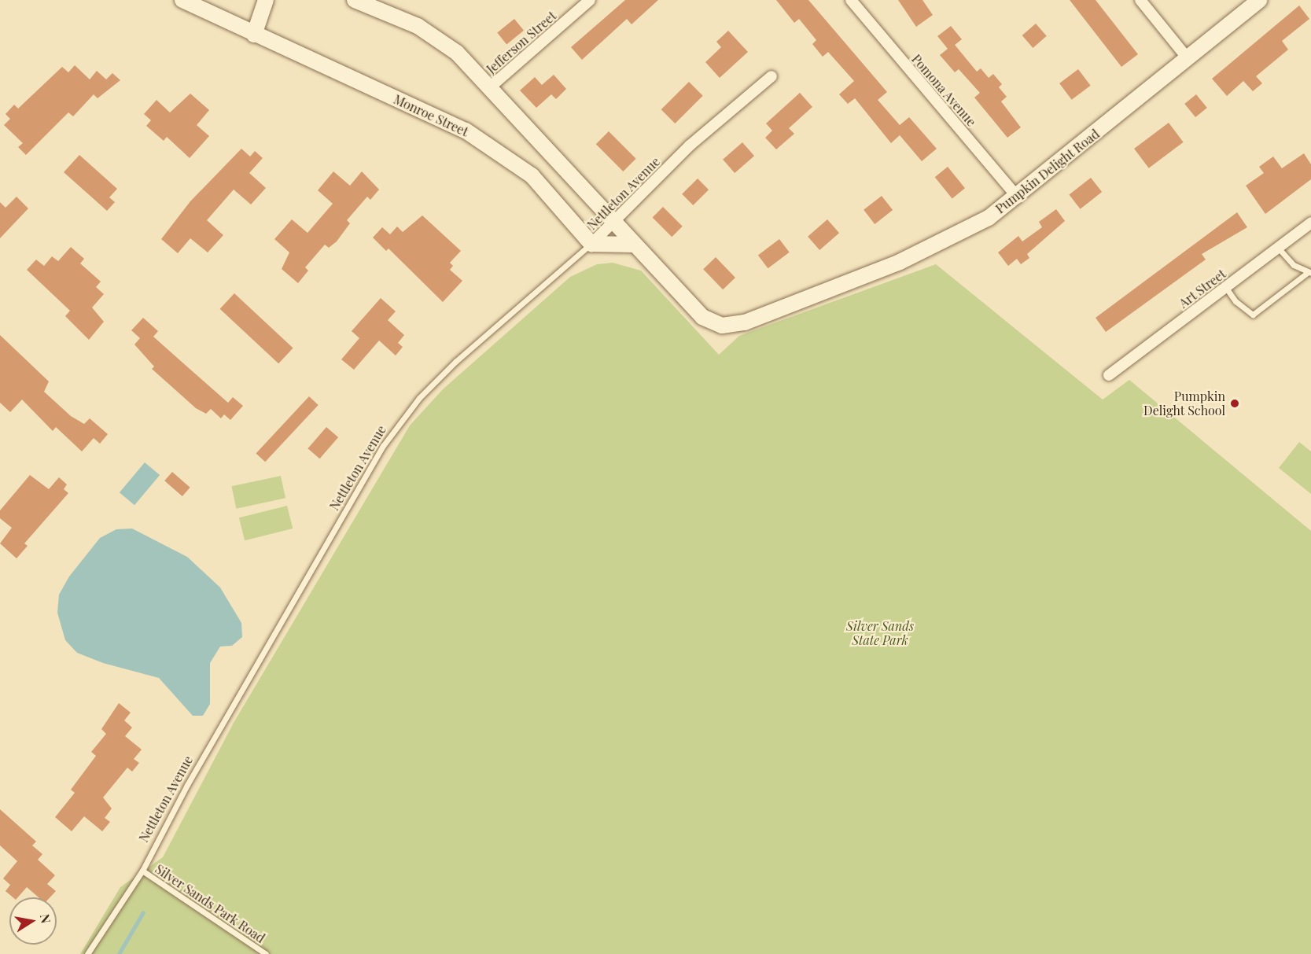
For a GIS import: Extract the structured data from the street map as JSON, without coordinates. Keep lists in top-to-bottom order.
{
  "streets": {
    "street": [
      "Jefferson Street",
      "Pomona Avenue",
      "Monroe Street",
      "Pumpkin Delight Road",
      "Nettleton Avenue",
      "Art Street"
    ],
    "lane": ["Silver Sands Park Road"]
  },
  "crossings": [
    ["Pomona Avenue", "Pumpkin Delight Road"],
    ["Monroe Street", "Nettleton Avenue"],
    ["Nettleton Avenue", "Silver Sands Park Road"]
  ],
  "parks": ["Silver Sands State Park"],
  "places": ["Pumpkin Delight School"],
  "north": "right"
}
